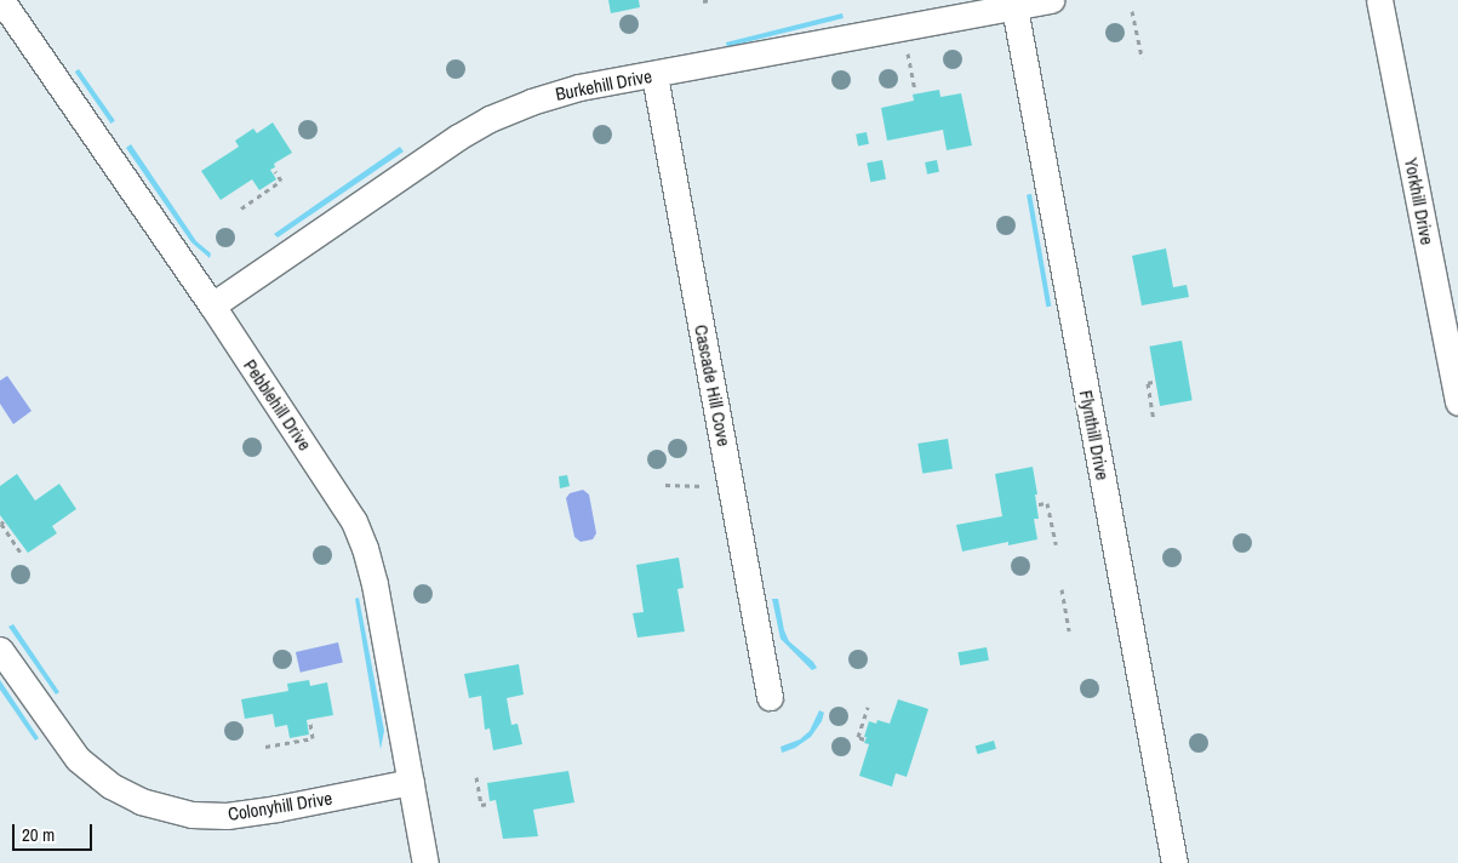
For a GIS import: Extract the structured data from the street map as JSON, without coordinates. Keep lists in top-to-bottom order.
{
  "streets": {
    "street": [
      "Burkehill Drive",
      "Yorkhill Drive",
      "Cascade Hill Cove",
      "Pebblehill Drive",
      "Flynthill Drive",
      "Colonyhill Drive"
    ]
  },
  "crossings": [
    ["Burkehill Drive", "Cascade Hill Cove"],
    ["Burkehill Drive", "Pebblehill Drive"],
    ["Burkehill Drive", "Flynthill Drive"],
    ["Pebblehill Drive", "Colonyhill Drive"]
  ],
  "scale_bar": "20 m"
}
